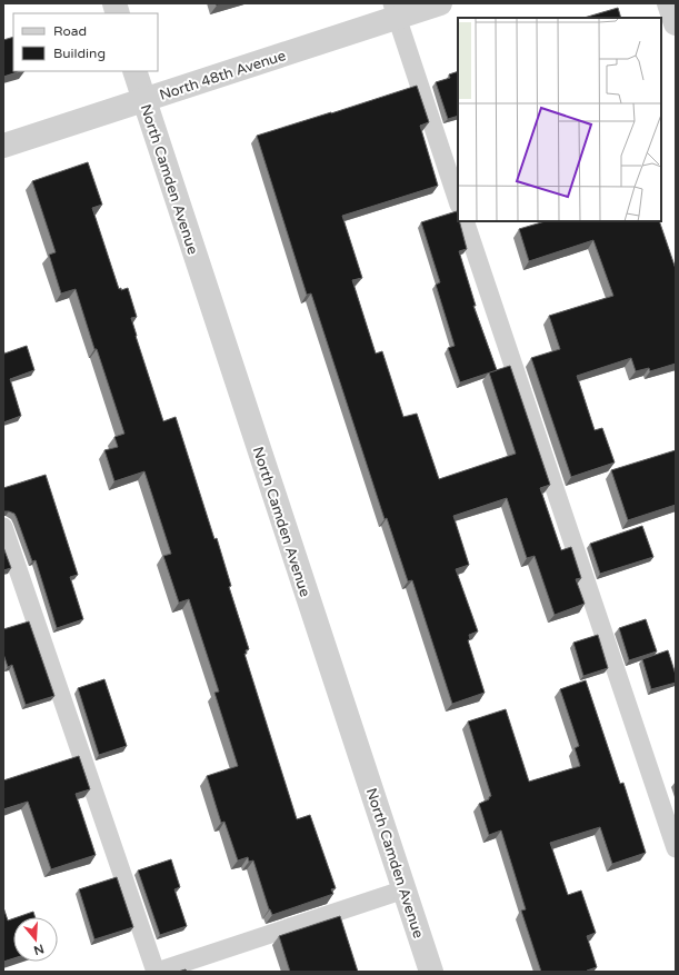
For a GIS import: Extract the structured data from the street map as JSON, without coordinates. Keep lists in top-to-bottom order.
{
  "streets": {
    "street": ["North 48th Avenue", "North Camden Avenue"]
  },
  "crossings": [
    ["North 48th Avenue", "North Camden Avenue"]
  ],
  "legend": ["Road", "Building"],
  "north": "bottom"
}
